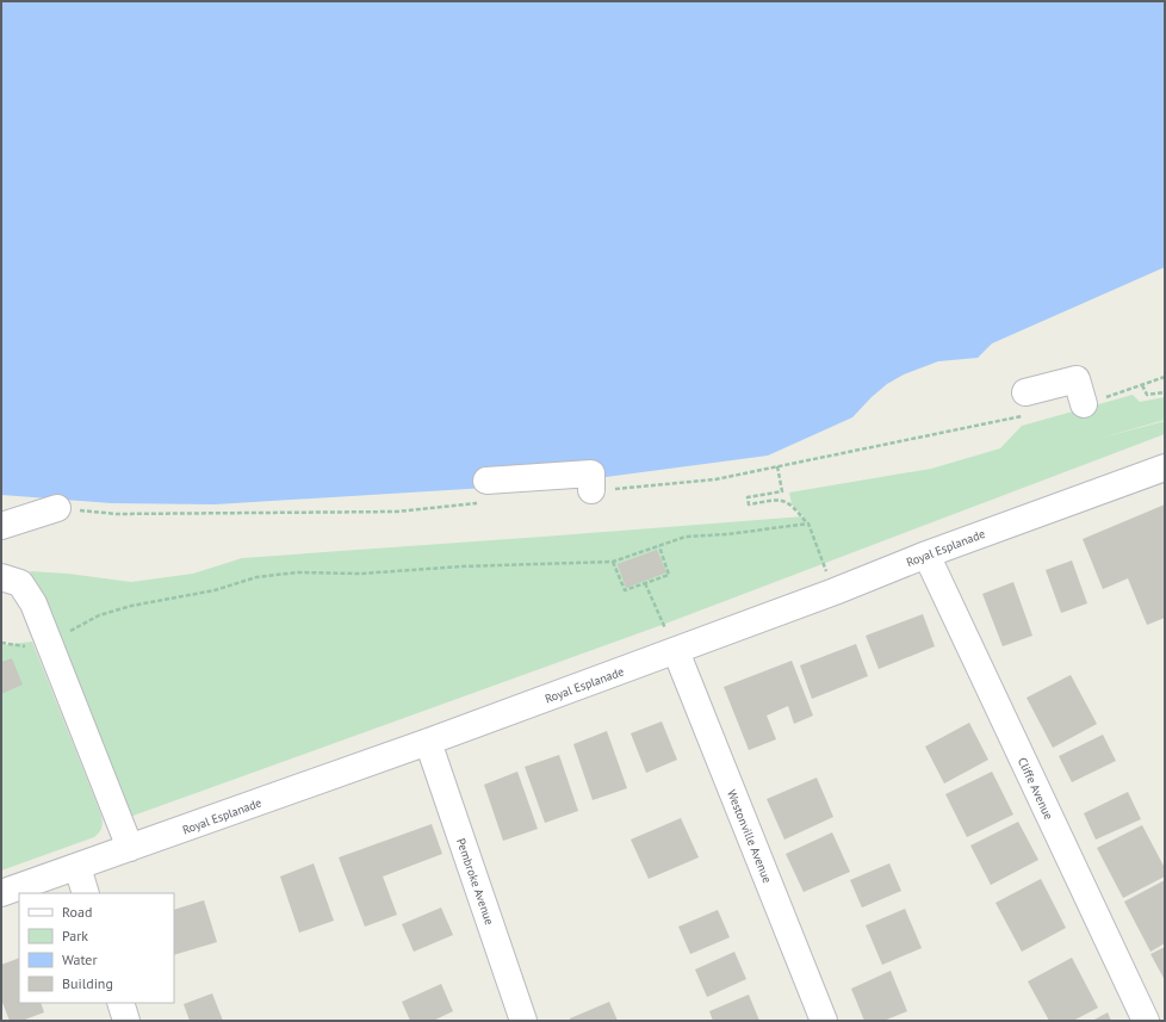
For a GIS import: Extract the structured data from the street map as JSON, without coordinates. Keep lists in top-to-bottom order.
{
  "streets": {
    "street": [
      "Royal Esplanade",
      "Cliffe Avenue",
      "Westonville Avenue",
      "Pembroke Avenue"
    ]
  },
  "crossings": [
    ["Royal Esplanade", "Cliffe Avenue"],
    ["Royal Esplanade", "Westonville Avenue"],
    ["Royal Esplanade", "Pembroke Avenue"]
  ],
  "legend": [
    "Road",
    "Park",
    "Water",
    "Building"
  ]
}
